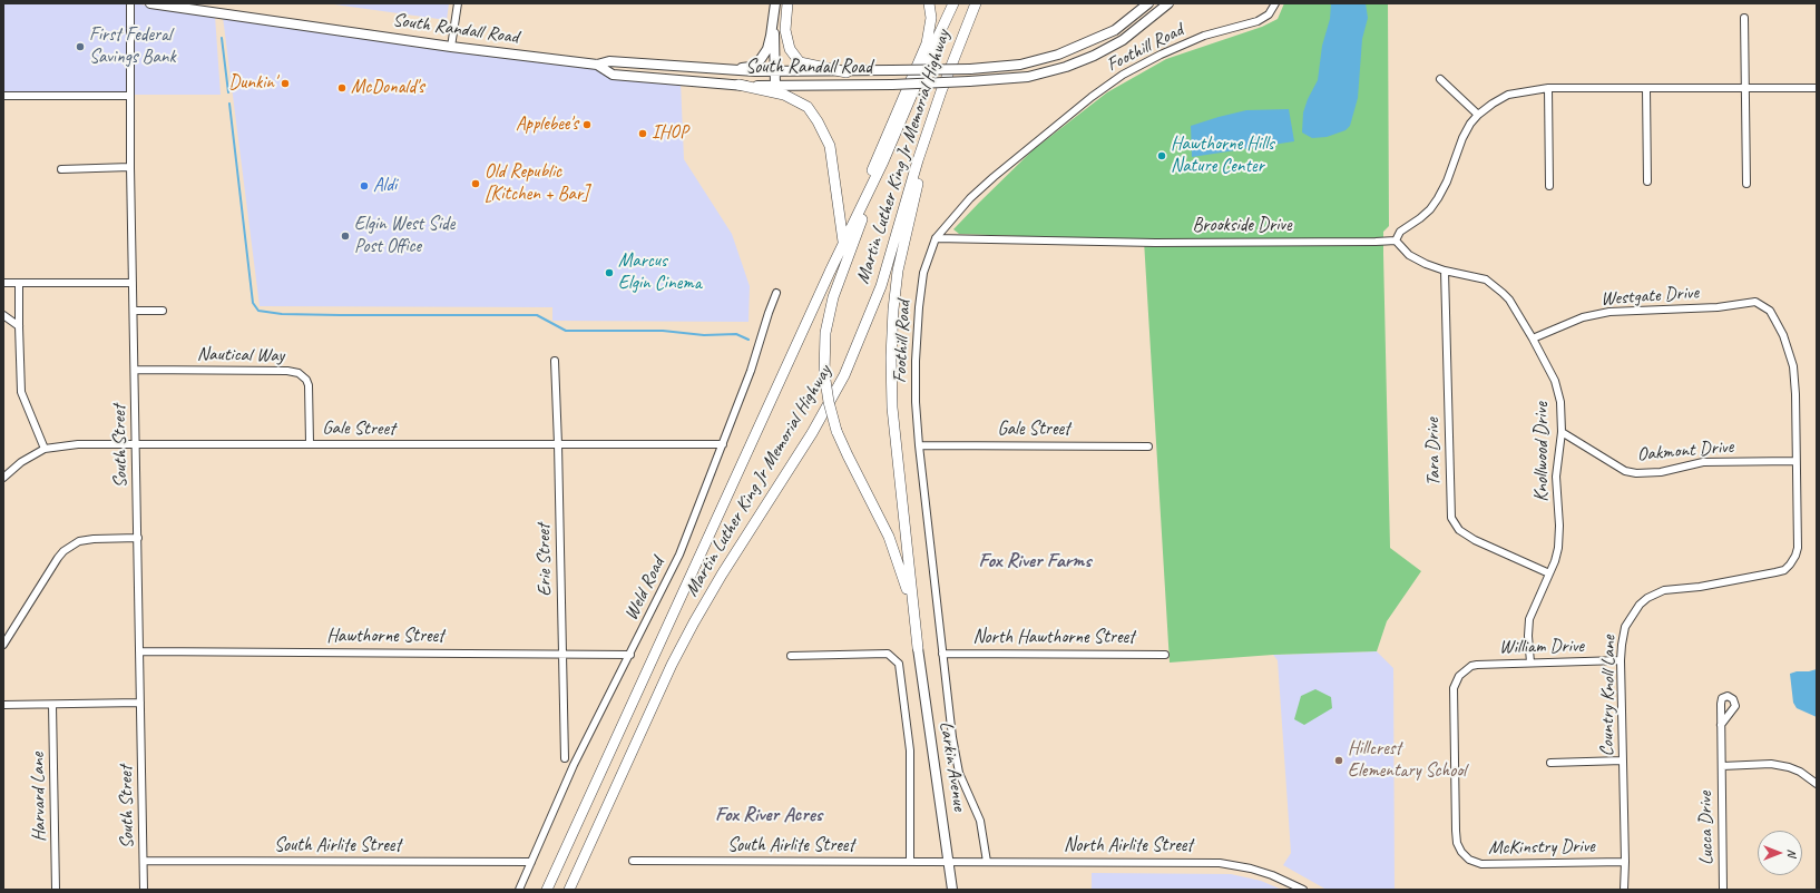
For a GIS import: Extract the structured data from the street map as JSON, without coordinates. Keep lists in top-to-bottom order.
{
  "streets": {
    "highway": ["Martin Luther King Jr Memorial Highway"],
    "main road": ["South Randall Road", "Larkin Avenue"],
    "street": [
      "Foothill Road",
      "Brookside Drive",
      "Westgate Drive",
      "Nautical Way",
      "Gale Street",
      "South Street",
      "Oakmont Drive",
      "Tara Drive",
      "Knollwood Drive",
      "Erie Street",
      "Weld Road",
      "Hawthorne Street",
      "North Hawthorne Street",
      "William Drive",
      "Country Knoll Lane",
      "Harvard Lane",
      "Lucca Drive",
      "South Airlite Street",
      "North Airlite Street",
      "McKinstry Drive"
    ]
  },
  "crossings": [
    ["Foothill Road", "Brookside Drive"],
    ["Foothill Road", "Gale Street"],
    ["Foothill Road", "North Hawthorne Street"],
    ["Foothill Road", "North Airlite Street"],
    ["Brookside Drive", "Knollwood Drive"],
    ["Westgate Drive", "Knollwood Drive"],
    ["Westgate Drive", "Country Knoll Lane"],
    ["Nautical Way", "Gale Street"],
    ["Nautical Way", "South Street"],
    ["Gale Street", "South Street"],
    ["Gale Street", "Erie Street"],
    ["Gale Street", "Weld Road"],
    ["South Street", "Hawthorne Street"],
    ["South Street", "South Airlite Street"],
    ["Oakmont Drive", "Knollwood Drive"],
    ["Oakmont Drive", "Country Knoll Lane"],
    ["Tara Drive", "Knollwood Drive"],
    ["Knollwood Drive", "William Drive"],
    ["Erie Street", "Hawthorne Street"],
    ["Weld Road", "Hawthorne Street"],
    ["Weld Road", "South Airlite Street"],
    ["William Drive", "Country Knoll Lane"],
    ["William Drive", "McKinstry Drive"],
    ["Country Knoll Lane", "McKinstry Drive"],
    ["Larkin Avenue", "South Airlite Street"],
    ["Larkin Avenue", "North Airlite Street"],
    ["South Airlite Street", "North Airlite Street"]
  ],
  "districts": ["Fox River Farms", "Fox River Acres"],
  "places": [
    "First Federal Savings Bank",
    "Dunkin'",
    "McDonald's",
    "Applebee's",
    "IHOP",
    "Hawthorne Hills Nature Center",
    "Old Republic [Kitchen + Bar]",
    "Aldi",
    "Elgin West Side Post Office",
    "Marcus Elgin Cinema",
    "Hillcrest Elementary School"
  ],
  "north": "right"
}
